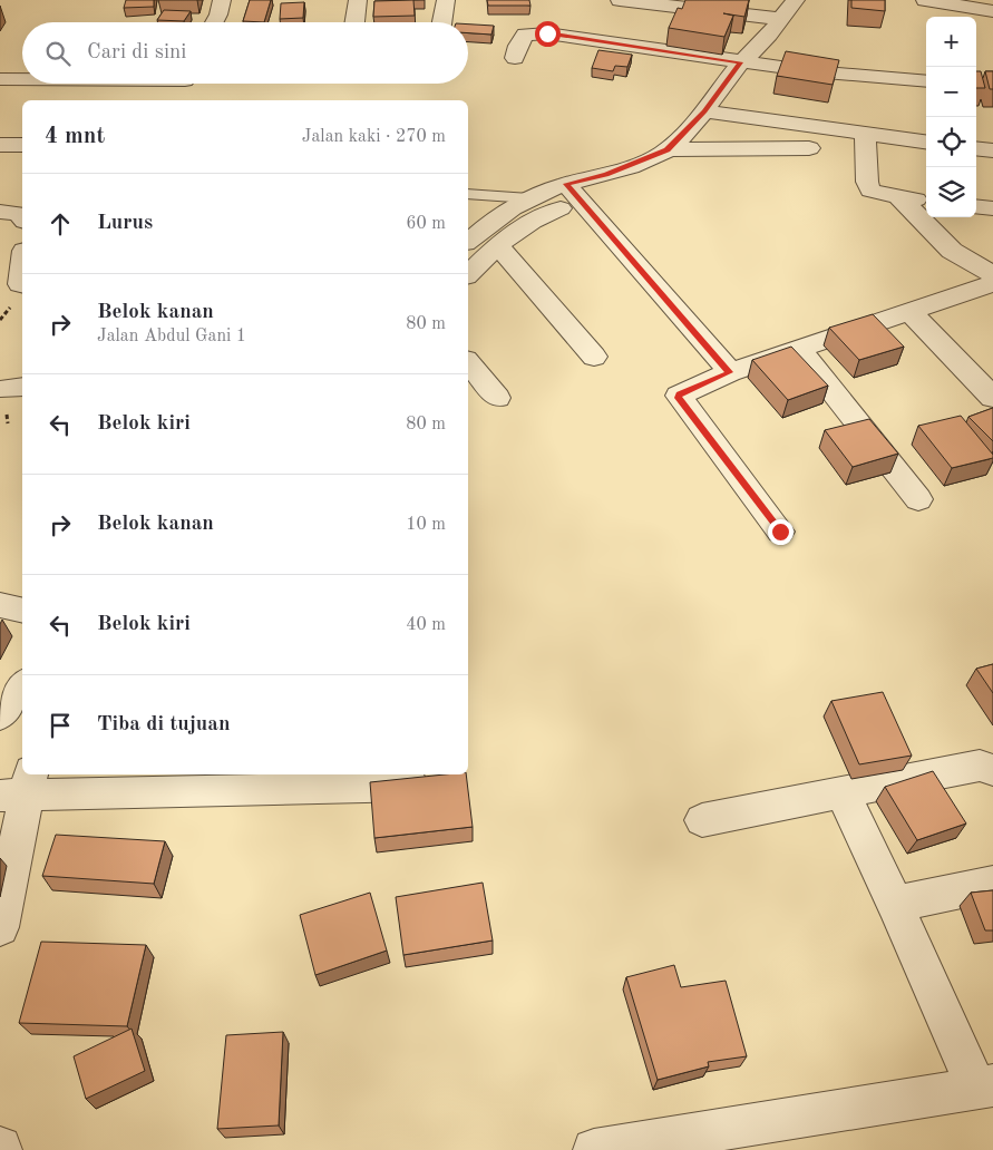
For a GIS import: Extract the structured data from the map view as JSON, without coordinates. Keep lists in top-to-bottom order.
{
  "page": {
    "map_buttons": ["+", "−"],
    "search": "Cari di sini",
    "heading": ["4 mnt", "Jalan kaki · 270 m"],
    "list": [
      ["Lurus", "60 m"],
      ["Belok kanan", "Jalan Abdul Gani 1", "80 m"],
      ["Belok kiri", "80 m"],
      ["Belok kanan", "10 m"],
      ["Belok kiri", "40 m"],
      "Tiba di tujuan"
    ]
  }
}
